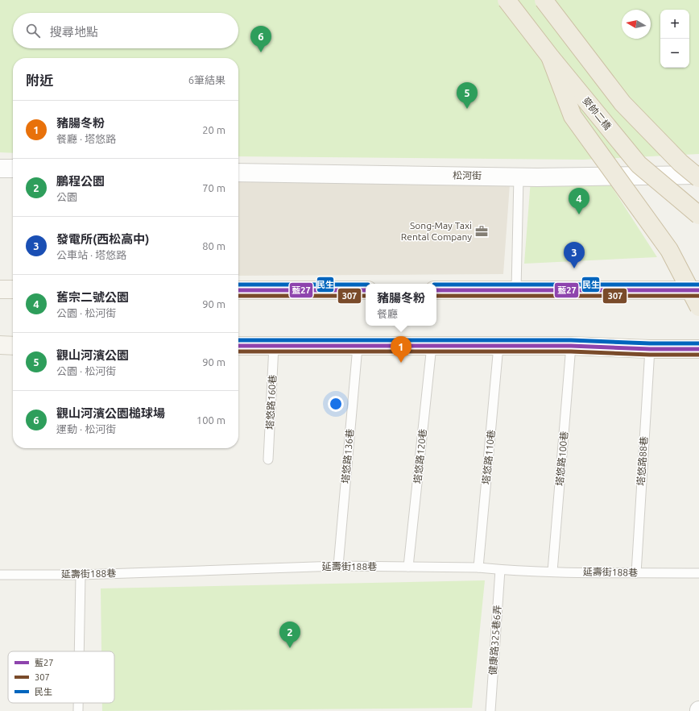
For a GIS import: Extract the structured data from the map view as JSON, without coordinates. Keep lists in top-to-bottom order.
{
  "streets": {
    "highway": ["麥帥二橋"],
    "street": ["松河街"],
    "lane": [
      "塔悠路160巷",
      "塔悠路136巷",
      "塔悠路120巷",
      "塔悠路110巷",
      "塔悠路100巷",
      "塔悠路88巷",
      "延壽街188巷",
      "健康路325巷6弄"
    ]
  },
  "crossings": [
    ["塔悠路136巷", "延壽街188巷"],
    ["塔悠路120巷", "延壽街188巷"],
    ["塔悠路110巷", "延壽街188巷"],
    ["塔悠路100巷", "延壽街188巷"],
    ["塔悠路88巷", "延壽街188巷"],
    ["延壽街188巷", "健康路325巷6弄"]
  ],
  "places": {
    "office": ["Song-May Taxi Rental Company"]
  },
  "lines": ["transit line 民生", "transit line 藍27", "transit line 307"],
  "legend": ["藍27", "307", "民生"],
  "north": "left",
  "page": {
    "map_buttons": ["+", "−"],
    "search": "搜尋地點",
    "pins": [
      "6",
      "5",
      "4",
      "3",
      "1",
      "2"
    ],
    "heading": ["附近", "6筆結果"],
    "list": [
      {
        "mark": "1",
        "name": "豬腸冬粉",
        "note": "餐廳 · 塔悠路",
        "value": "20 m"
      },
      {
        "mark": "2",
        "name": "鵬程公園",
        "note": "公園",
        "value": "70 m"
      },
      {
        "mark": "3",
        "name": "發電所(西松高中)",
        "note": "公車站 · 塔悠路",
        "value": "80 m"
      },
      {
        "mark": "4",
        "name": "舊宗二號公園",
        "note": "公園 · 松河街",
        "value": "90 m"
      },
      {
        "mark": "5",
        "name": "觀山河濱公園",
        "note": "公園 · 松河街",
        "value": "90 m"
      },
      {
        "mark": "6",
        "name": "觀山河濱公園槌球場",
        "note": "運動 · 松河街",
        "value": "100 m"
      }
    ],
    "popup": ["豬腸冬粉", "餐廳"]
  }
}
